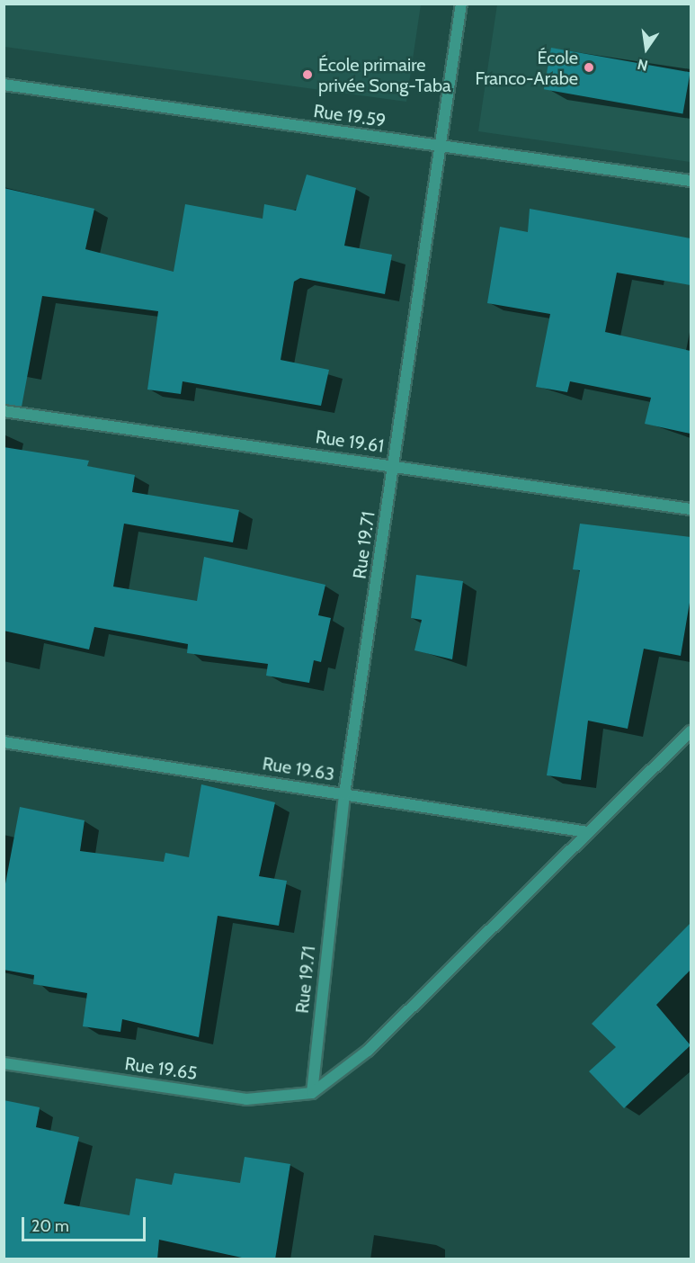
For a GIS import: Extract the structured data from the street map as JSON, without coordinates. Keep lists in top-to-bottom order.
{
  "streets": {
    "street": [
      "Rue 19.59",
      "Rue 19.61",
      "Rue 19.71",
      "Rue 19.63",
      "Rue 19.65"
    ]
  },
  "crossings": [
    ["Rue 19.59", "Rue 19.71"],
    ["Rue 19.61", "Rue 19.71"],
    ["Rue 19.71", "Rue 19.63"],
    ["Rue 19.71", "Rue 19.65"]
  ],
  "places": ["École Franco-Arabe", "École primaire privée Song-Taba"],
  "scale_bar": "20 m",
  "north": "bottom"
}
